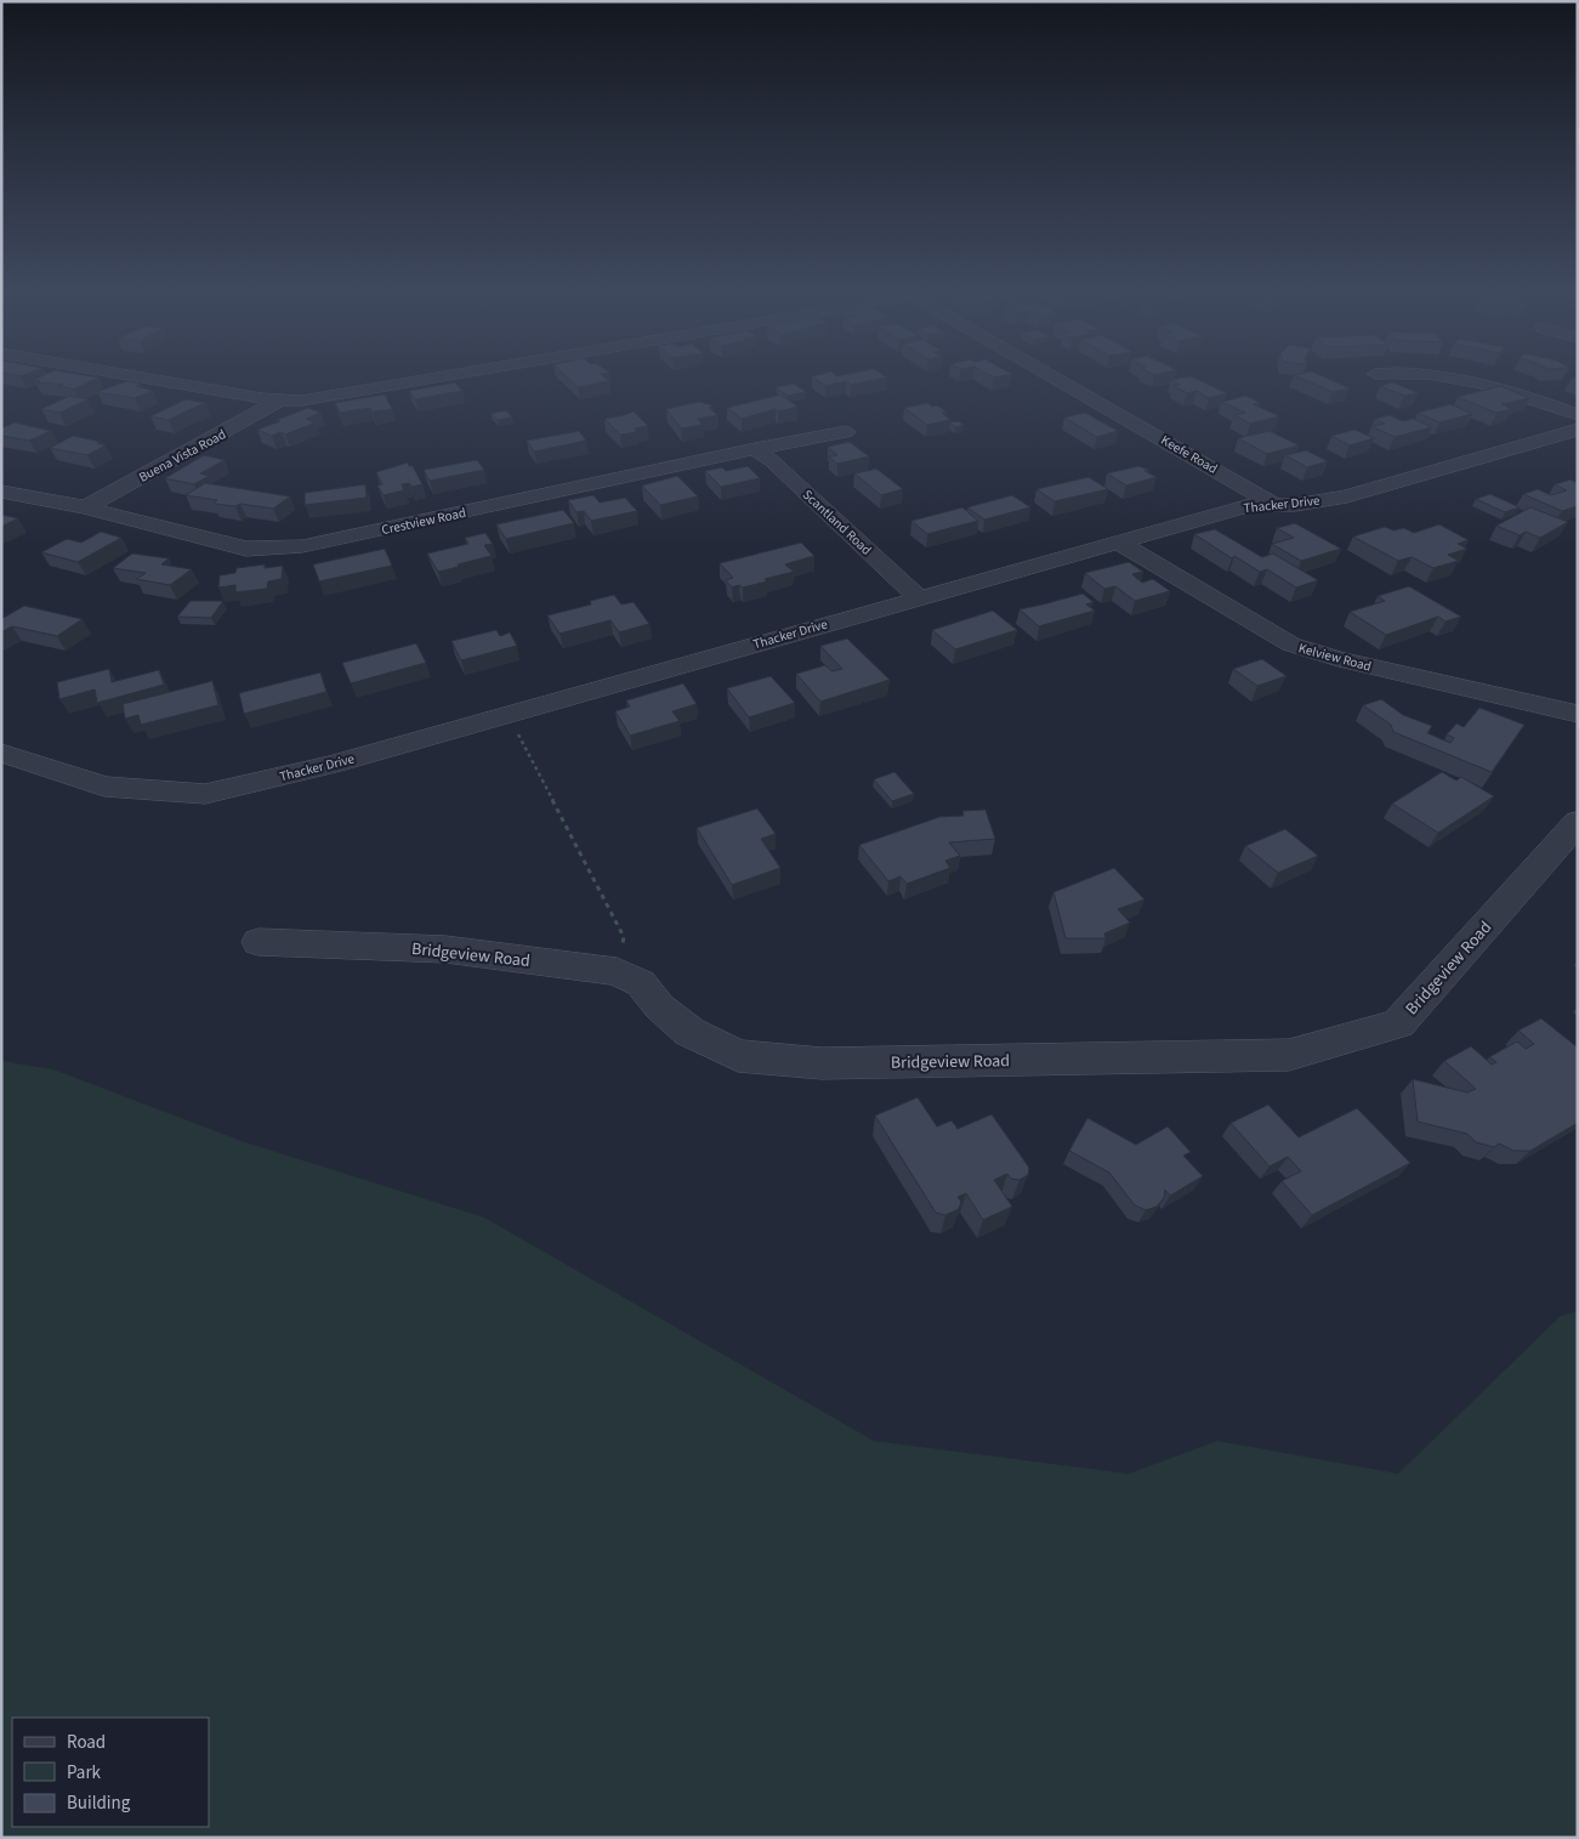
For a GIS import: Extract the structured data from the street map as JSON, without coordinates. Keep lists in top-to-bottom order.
{
  "streets": {
    "street": [
      "Keefe Road",
      "Buena Vista Road",
      "Thacker Drive",
      "Crestview Road",
      "Scantland Road",
      "Kelview Road",
      "Bridgeview Road"
    ]
  },
  "crossings": [
    ["Keefe Road", "Thacker Drive"],
    ["Buena Vista Road", "Crestview Road"],
    ["Thacker Drive", "Scantland Road"],
    ["Thacker Drive", "Kelview Road"],
    ["Crestview Road", "Scantland Road"]
  ],
  "legend": ["Road", "Park", "Building"]
}
